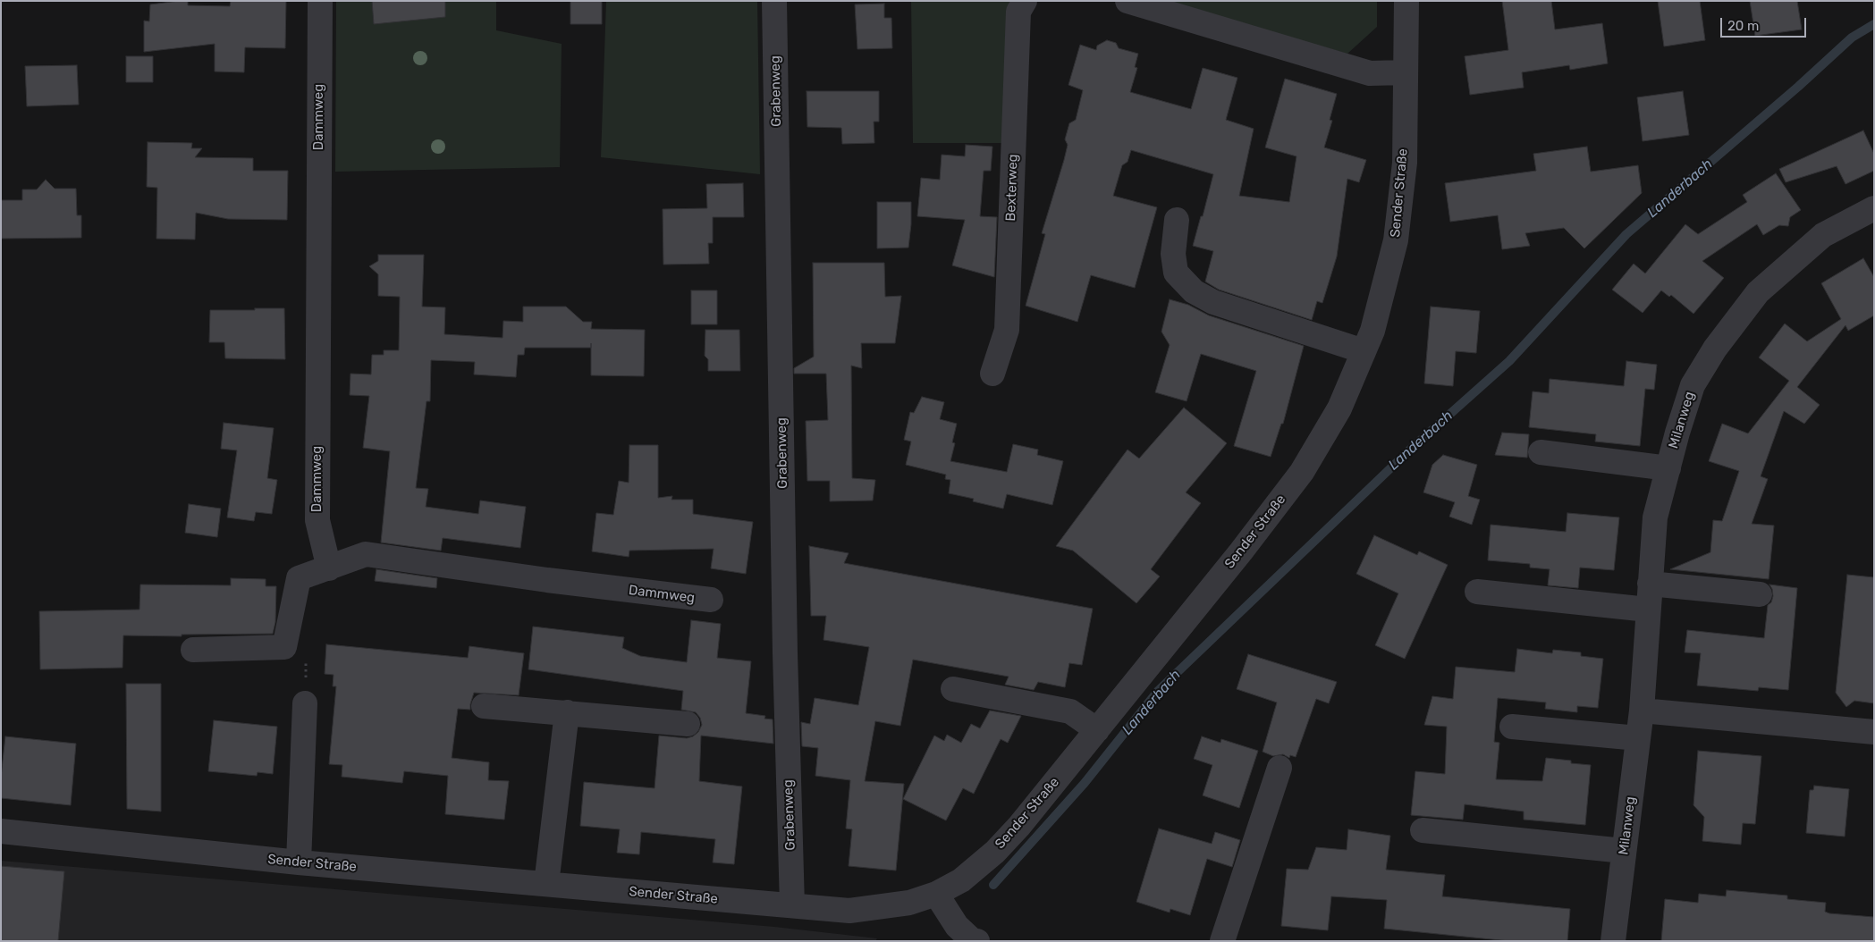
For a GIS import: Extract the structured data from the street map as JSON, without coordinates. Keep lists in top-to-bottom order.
{
  "streets": {
    "street": [
      "Grabenweg",
      "Dammweg",
      "Bexterweg",
      "Sender Straße",
      "Milanweg"
    ]
  },
  "crossings": [
    ["Grabenweg", "Sender Straße"]
  ],
  "water": ["Landerbach"],
  "scale_bar": "20 m"
}
